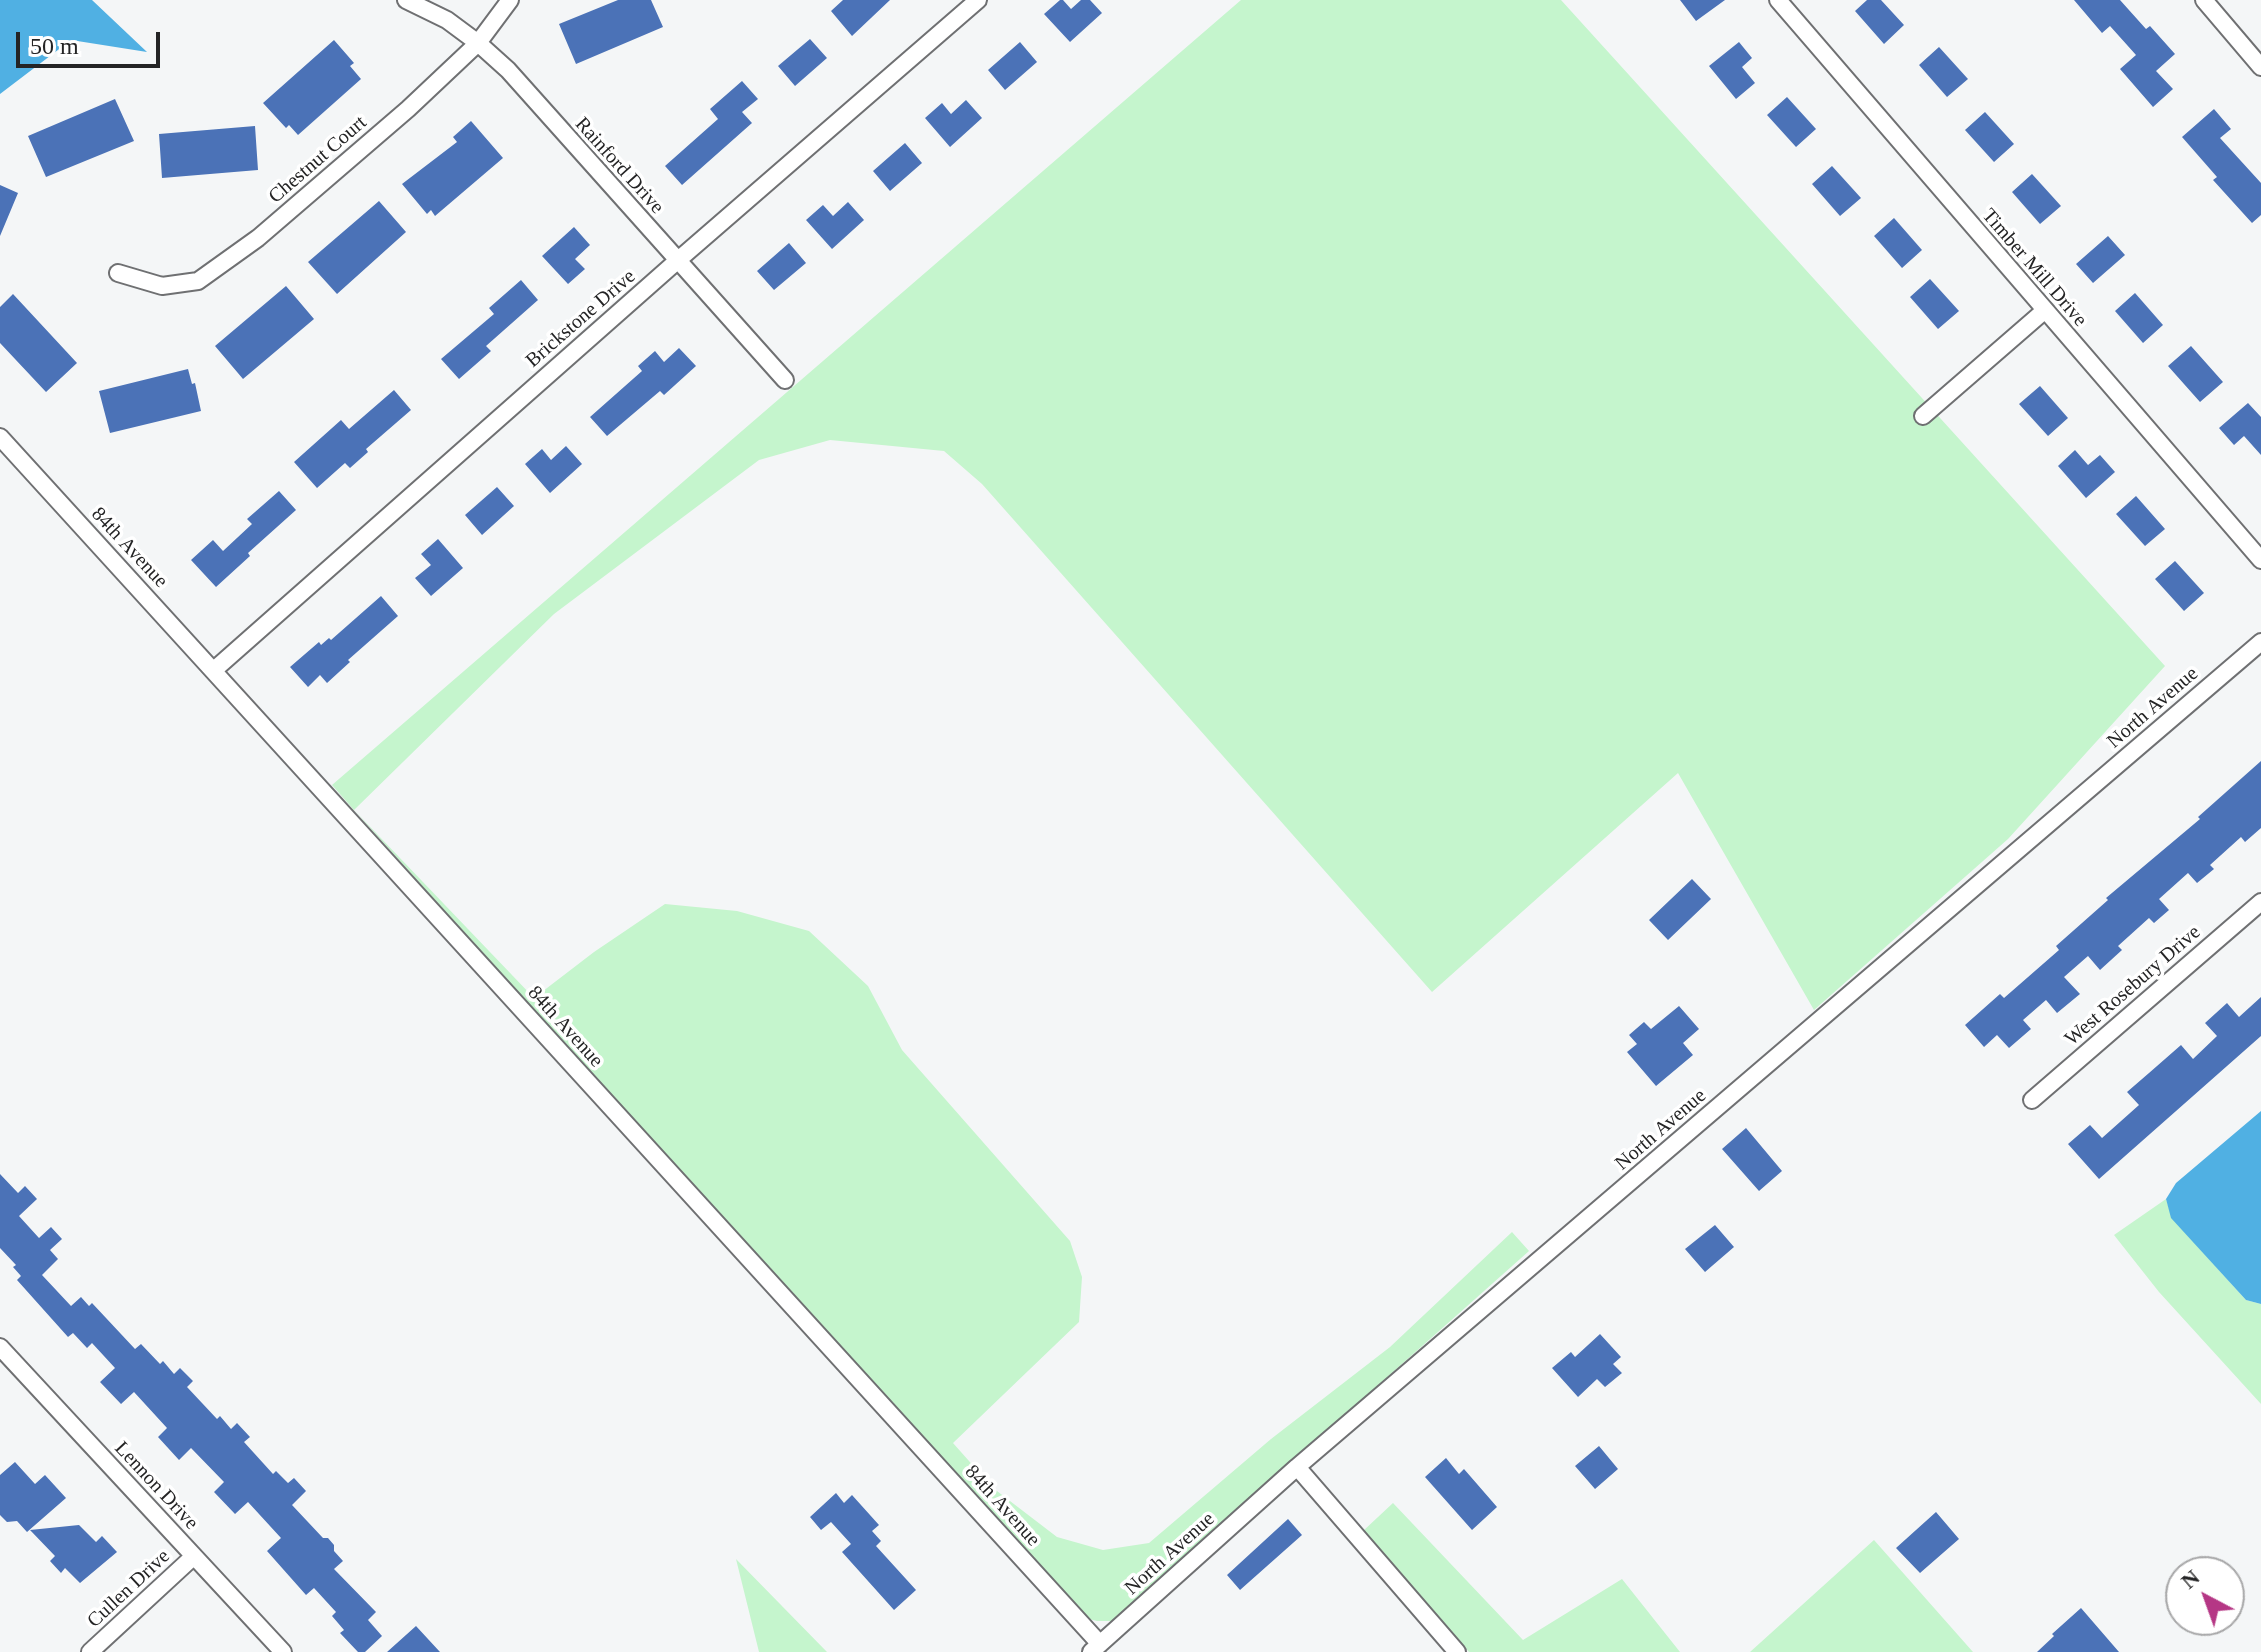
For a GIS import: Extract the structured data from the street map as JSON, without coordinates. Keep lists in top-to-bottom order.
{
  "streets": {
    "street": [
      "Chestnut Court",
      "Rainford Drive",
      "Timber Mill Drive",
      "Brickstone Drive",
      "84th Avenue",
      "North Avenue",
      "West Rosebury Drive",
      "Lennon Drive",
      "Cullen Drive"
    ]
  },
  "crossings": [
    ["Chestnut Court", "Rainford Drive"],
    ["Rainford Drive", "Brickstone Drive"],
    ["Brickstone Drive", "84th Avenue"],
    ["84th Avenue", "North Avenue"],
    ["Lennon Drive", "Cullen Drive"]
  ],
  "scale_bar": "50 m",
  "north": "top left"
}
